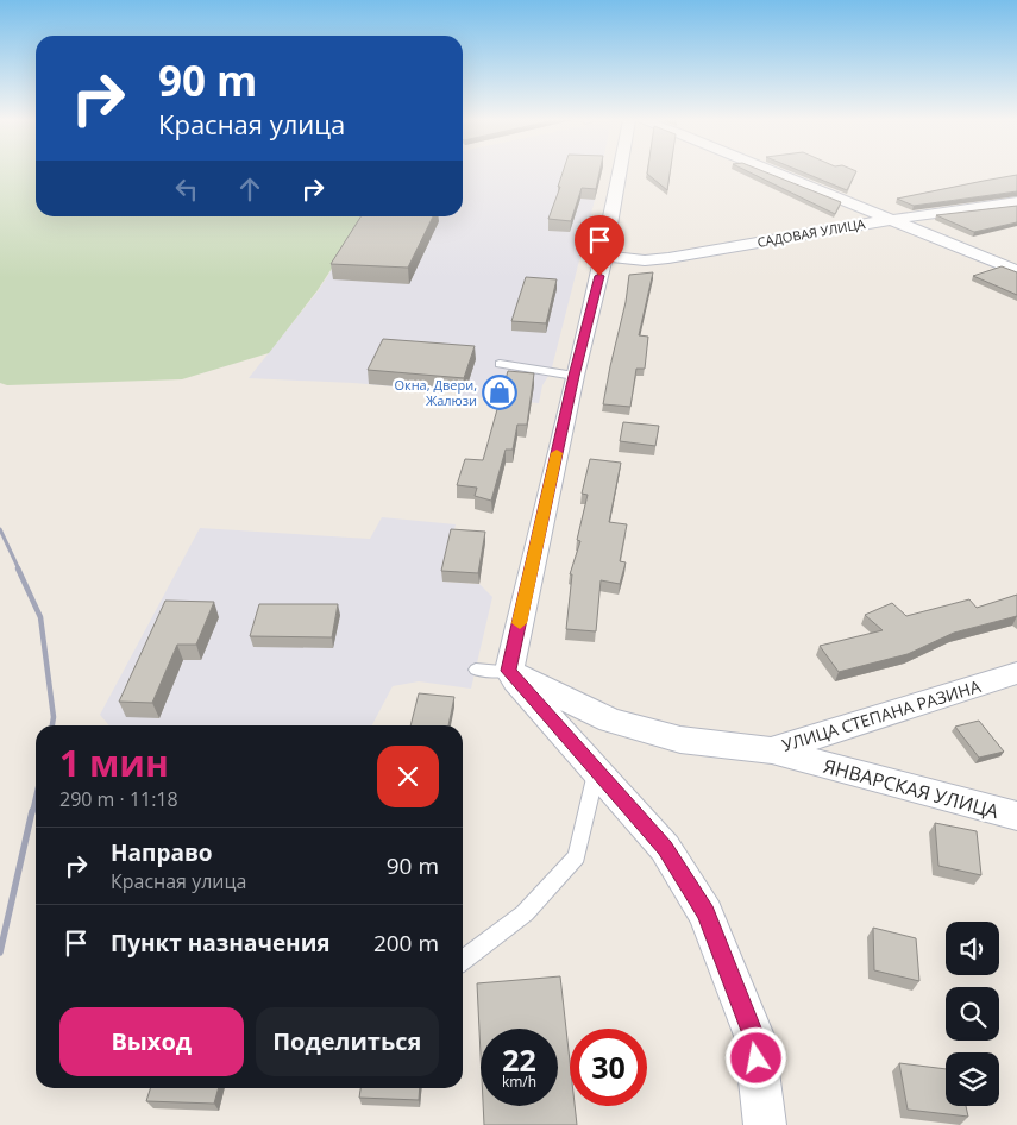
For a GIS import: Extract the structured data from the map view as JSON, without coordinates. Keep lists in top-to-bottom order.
{
  "streets": {
    "street": ["САДОВАЯ УЛИЦА", "УЛИЦА СТЕПАНА РАЗИНА", "ЯНВАРСКАЯ УЛИЦА"]
  },
  "crossings": [
    ["УЛИЦА СТЕПАНА РАЗИНА", "ЯНВАРСКАЯ УЛИЦА"]
  ],
  "places": {
    "shop": ["Окна, Двери, Жалюзи"]
  },
  "page": {
    "turn": ["90 m", "Красная улица"],
    "heading": ["1 мин", "290 m · 11:18"],
    "list": [
      {
        "name": "Направо",
        "note": "Красная улица",
        "value": "90 m"
      },
      {
        "name": "Пункт назначения",
        "value": "200 m"
      }
    ],
    "buttons": ["Выход", "Поделиться"],
    "speed": "22 km/h",
    "limit": "30"
  }
}
